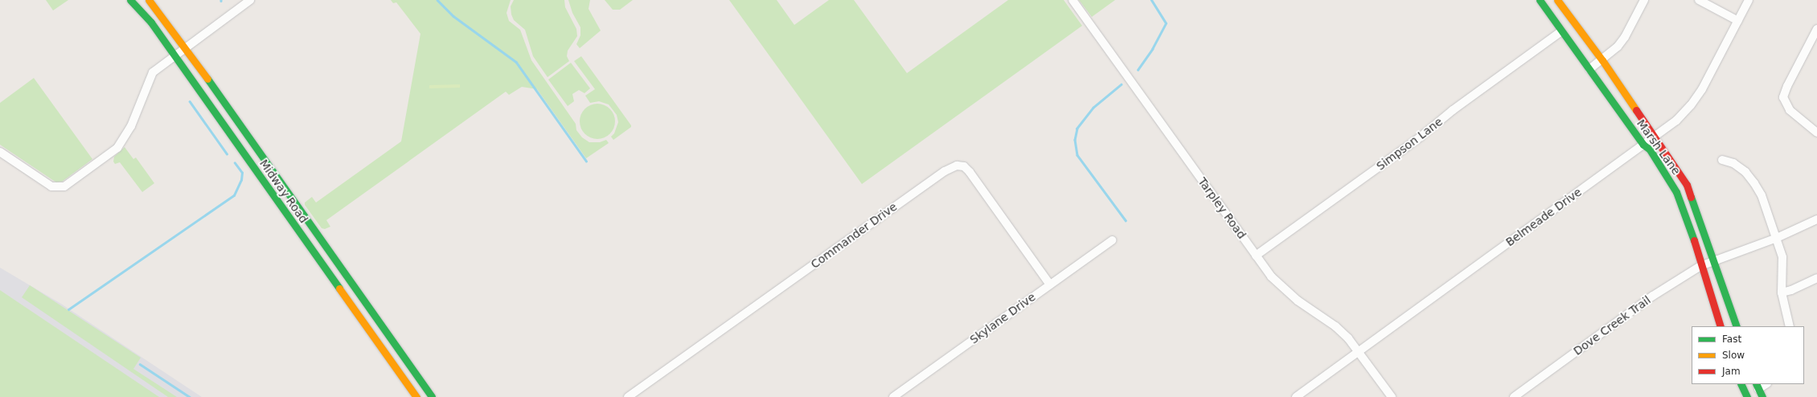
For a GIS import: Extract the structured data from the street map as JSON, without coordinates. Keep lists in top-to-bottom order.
{
  "streets": {
    "main road": ["Marsh Lane", "Midway Road"],
    "street": [
      "Simpson Lane",
      "Tarpley Road",
      "Belmeade Drive",
      "Commander Drive",
      "Skylane Drive",
      "Dove Creek Trail"
    ]
  },
  "crossings": [
    ["Simpson Lane", "Marsh Lane"],
    ["Simpson Lane", "Tarpley Road"],
    ["Marsh Lane", "Belmeade Drive"],
    ["Marsh Lane", "Dove Creek Trail"],
    ["Tarpley Road", "Belmeade Drive"],
    ["Commander Drive", "Skylane Drive"]
  ],
  "legend": ["Fast", "Slow", "Jam"]
}
